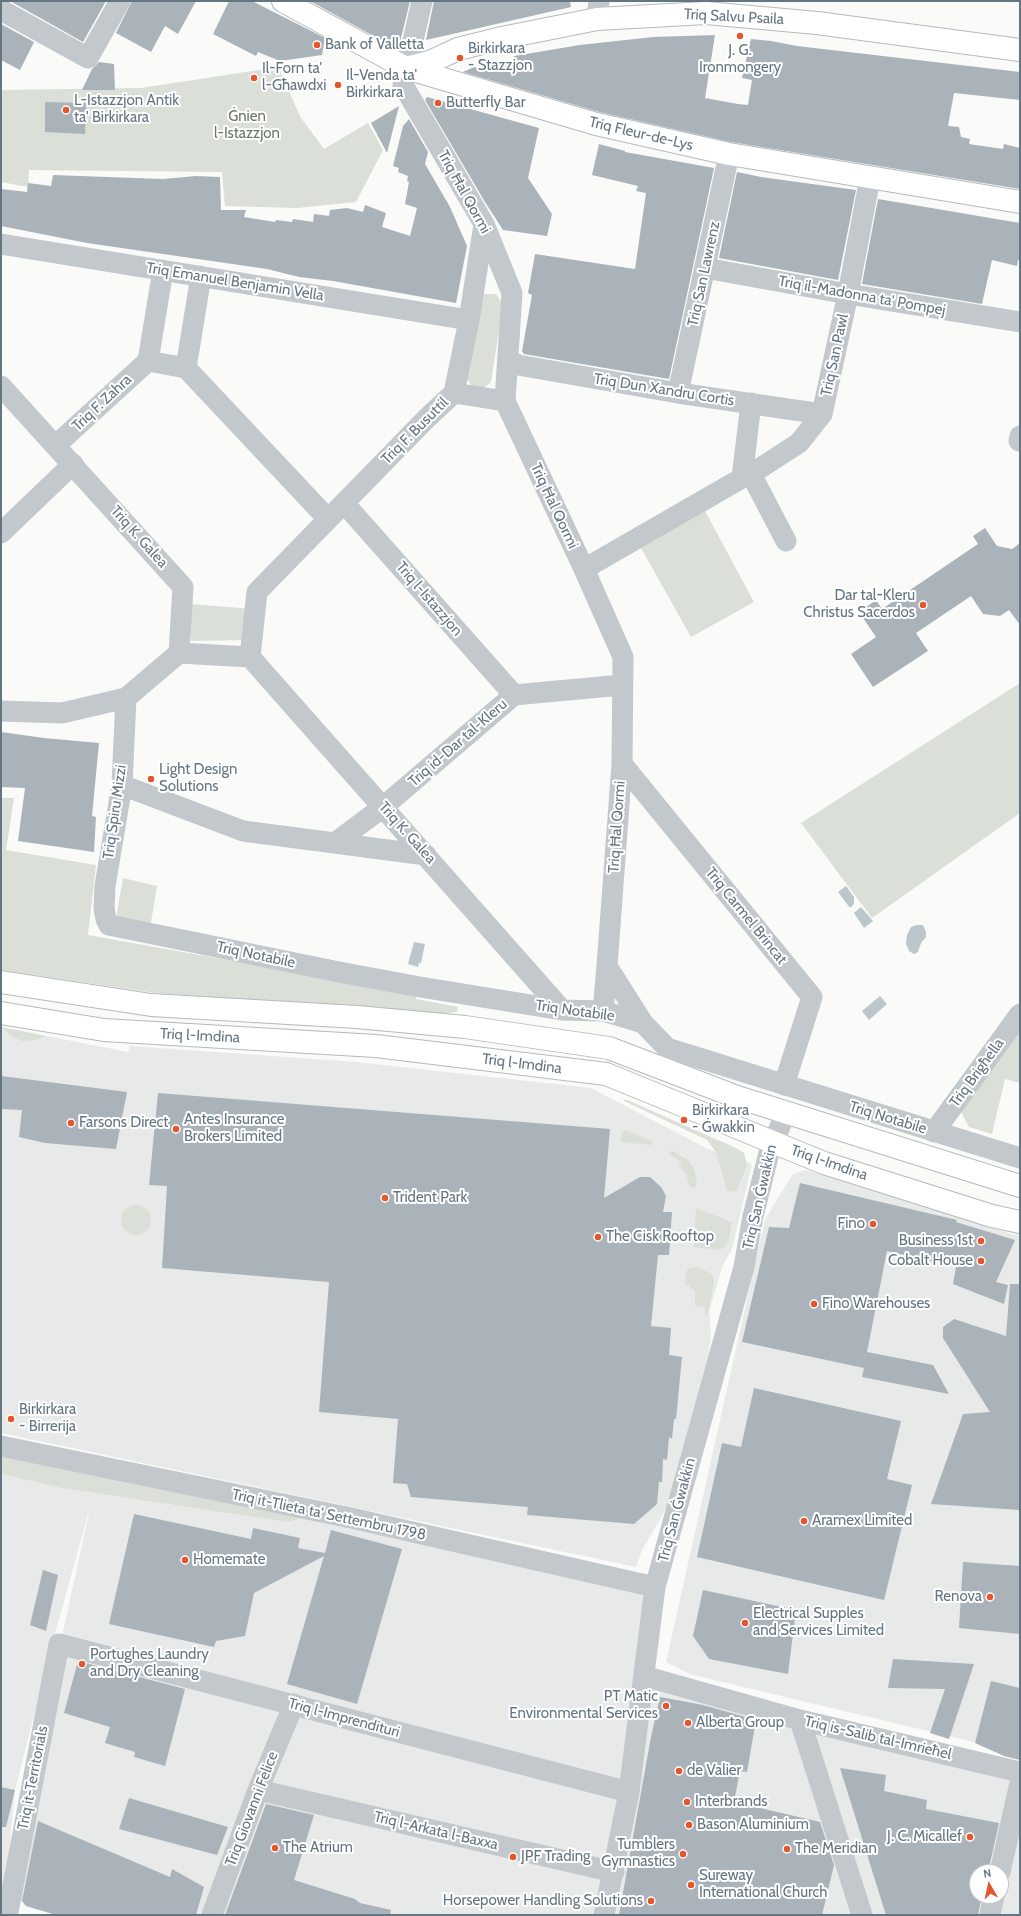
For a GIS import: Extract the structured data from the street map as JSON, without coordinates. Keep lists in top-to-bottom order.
{
  "streets": {
    "main road": ["Triq Salvu Psaila", "Triq Fleur-de-Lys", "Triq l-Imdina"],
    "street": [
      "Triq Ħal Qormi",
      "Triq San Lawrenz",
      "Triq Emanuel Benjamin Vella",
      "Triq il-Madonna ta' Pompej",
      "Triq San Pawl",
      "Triq Dun Xandru Cortis",
      "Triq F. Zahra",
      "Triq F. Busuttil",
      "Triq K. Galea",
      "Triq l-Istazzjon",
      "Triq id-Dar tal-Kleru",
      "Triq Spiru Mizzi",
      "Triq Carmel Brincat",
      "Triq Notabile",
      "Triq Brigħella",
      "Triq San Ġwakkin",
      "Triq it-Tlieta ta' Settembru 1798",
      "Triq l-Imprendituri",
      "Triq is-Salib tal-Imrieħel",
      "Triq it-Territorials",
      "Triq Giovanni Felice",
      "Triq l-Arkata l-Baxxa"
    ]
  },
  "crossings": [
    ["Triq Salvu Psaila", "Triq Fleur-de-Lys"],
    ["Triq Salvu Psaila", "Triq Ħal Qormi"],
    ["Triq Fleur-de-Lys", "Triq Ħal Qormi"],
    ["Triq Fleur-de-Lys", "Triq San Lawrenz"],
    ["Triq Fleur-de-Lys", "Triq San Pawl"],
    ["Triq Ħal Qormi", "Triq Dun Xandru Cortis"],
    ["Triq Ħal Qormi", "Triq F. Busuttil"],
    ["Triq Ħal Qormi", "Triq id-Dar tal-Kleru"],
    ["Triq Ħal Qormi", "Triq Carmel Brincat"],
    ["Triq Ħal Qormi", "Triq Notabile"],
    ["Triq San Lawrenz", "Triq il-Madonna ta' Pompej"],
    ["Triq San Lawrenz", "Triq Dun Xandru Cortis"],
    ["Triq Emanuel Benjamin Vella", "Triq F. Busuttil"],
    ["Triq il-Madonna ta' Pompej", "Triq San Pawl"],
    ["Triq San Pawl", "Triq Dun Xandru Cortis"],
    ["Triq F. Zahra", "Triq K. Galea"],
    ["Triq F. Busuttil", "Triq K. Galea"],
    ["Triq F. Busuttil", "Triq l-Istazzjon"],
    ["Triq K. Galea", "Triq id-Dar tal-Kleru"],
    ["Triq K. Galea", "Triq Notabile"],
    ["Triq l-Istazzjon", "Triq id-Dar tal-Kleru"],
    ["Triq Spiru Mizzi", "Triq Notabile"],
    ["Triq Carmel Brincat", "Triq Notabile"],
    ["Triq Notabile", "Triq Brigħella"],
    ["Triq l-Imdina", "Triq San Ġwakkin"],
    ["Triq San Ġwakkin", "Triq it-Tlieta ta' Settembru 1798"],
    ["Triq San Ġwakkin", "Triq l-Imprendituri"],
    ["Triq San Ġwakkin", "Triq is-Salib tal-Imrieħel"],
    ["Triq San Ġwakkin", "Triq l-Arkata l-Baxxa"],
    ["Triq l-Imprendituri", "Triq it-Territorials"],
    ["Triq l-Imprendituri", "Triq Giovanni Felice"],
    ["Triq Giovanni Felice", "Triq l-Arkata l-Baxxa"]
  ],
  "parks": ["Ġnien l-Istazzjon"],
  "places": [
    "J. G. Ironmongery",
    "Bank of Valletta",
    "Birkirkara - Stazzjon",
    "Il-Forn ta' l-Għawdxi",
    "Il-Venda ta' Birkirkara",
    "Butterfly Bar",
    "L-Istazzjon Antik ta' Birkirkara",
    "Dar tal-Kleru Christus Sacerdos",
    "Light Design Solutions",
    "Birkirkara - Ġwakkin",
    "Farsons Direct",
    "Antes Insurance Brokers Limited",
    "Trident Park",
    "Fino",
    "The Cisk Rooftop",
    "Business 1st",
    "Cobalt House",
    "Fino Warehouses",
    "Birkirkara - Birrerija",
    "Aramex Limited",
    "Homemate",
    "Renova",
    "Electrical Supples and Services Limited",
    "Portughes Laundry and Dry Cleaning",
    "PT Matic Environmental Services",
    "Alberta Group",
    "de Valier",
    "Interbrands",
    "Bason Aluminium",
    "J. C. Micallef",
    "The Atrium",
    "The Meridian",
    "Tumblers Gymnastics",
    "JPF Trading",
    "Sureway International Church",
    "Horsepower Handling Solutions"
  ],
  "north": "top"
}
